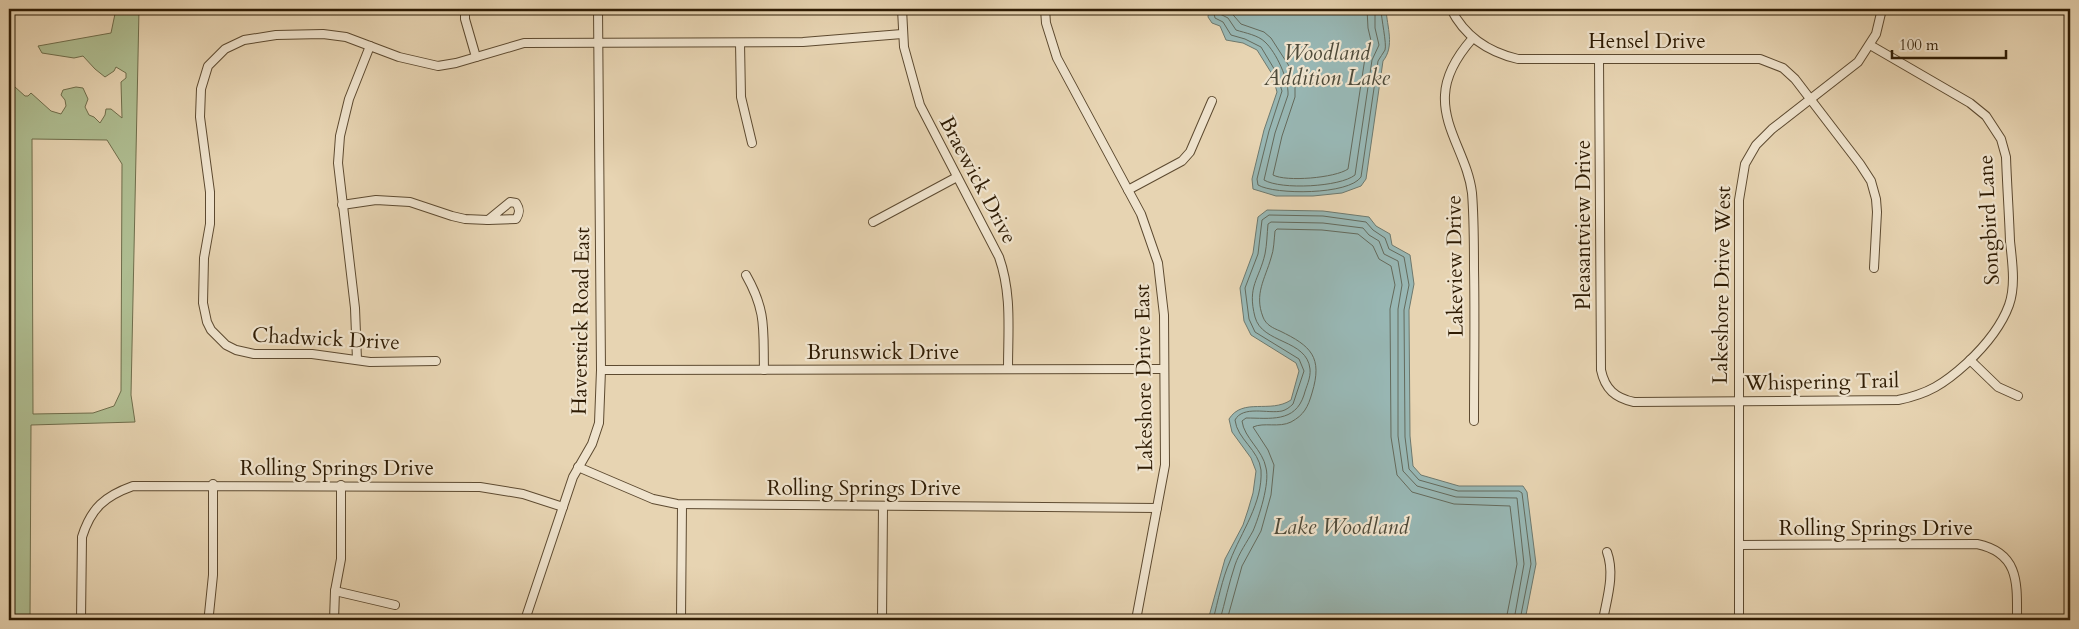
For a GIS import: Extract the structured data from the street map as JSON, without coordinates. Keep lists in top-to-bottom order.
{
  "streets": {
    "street": [
      "Hensel Drive",
      "Braewick Drive",
      "Songbird Lane",
      "Pleasantview Drive",
      "Lakeview Drive",
      "Lakeshore Drive West",
      "Haverstick Road East",
      "Chadwick Drive",
      "Brunswick Drive",
      "Lakeshore Drive East",
      "Whispering Trail",
      "Rolling Springs Drive"
    ]
  },
  "crossings": [
    ["Hensel Drive", "Pleasantview Drive"],
    ["Hensel Drive", "Lakeview Drive"],
    ["Hensel Drive", "Lakeshore Drive West"],
    ["Braewick Drive", "Chadwick Drive"],
    ["Braewick Drive", "Brunswick Drive"],
    ["Songbird Lane", "Lakeshore Drive West"],
    ["Songbird Lane", "Whispering Trail"],
    ["Pleasantview Drive", "Whispering Trail"],
    ["Lakeshore Drive West", "Whispering Trail"],
    ["Lakeshore Drive West", "Rolling Springs Drive"],
    ["Haverstick Road East", "Chadwick Drive"],
    ["Haverstick Road East", "Brunswick Drive"],
    ["Haverstick Road East", "Rolling Springs Drive"],
    ["Brunswick Drive", "Lakeshore Drive East"],
    ["Lakeshore Drive East", "Rolling Springs Drive"]
  ],
  "water": ["Woodland Addition Lake", "Lake Woodland"],
  "scale_bar": "100 m"
}
